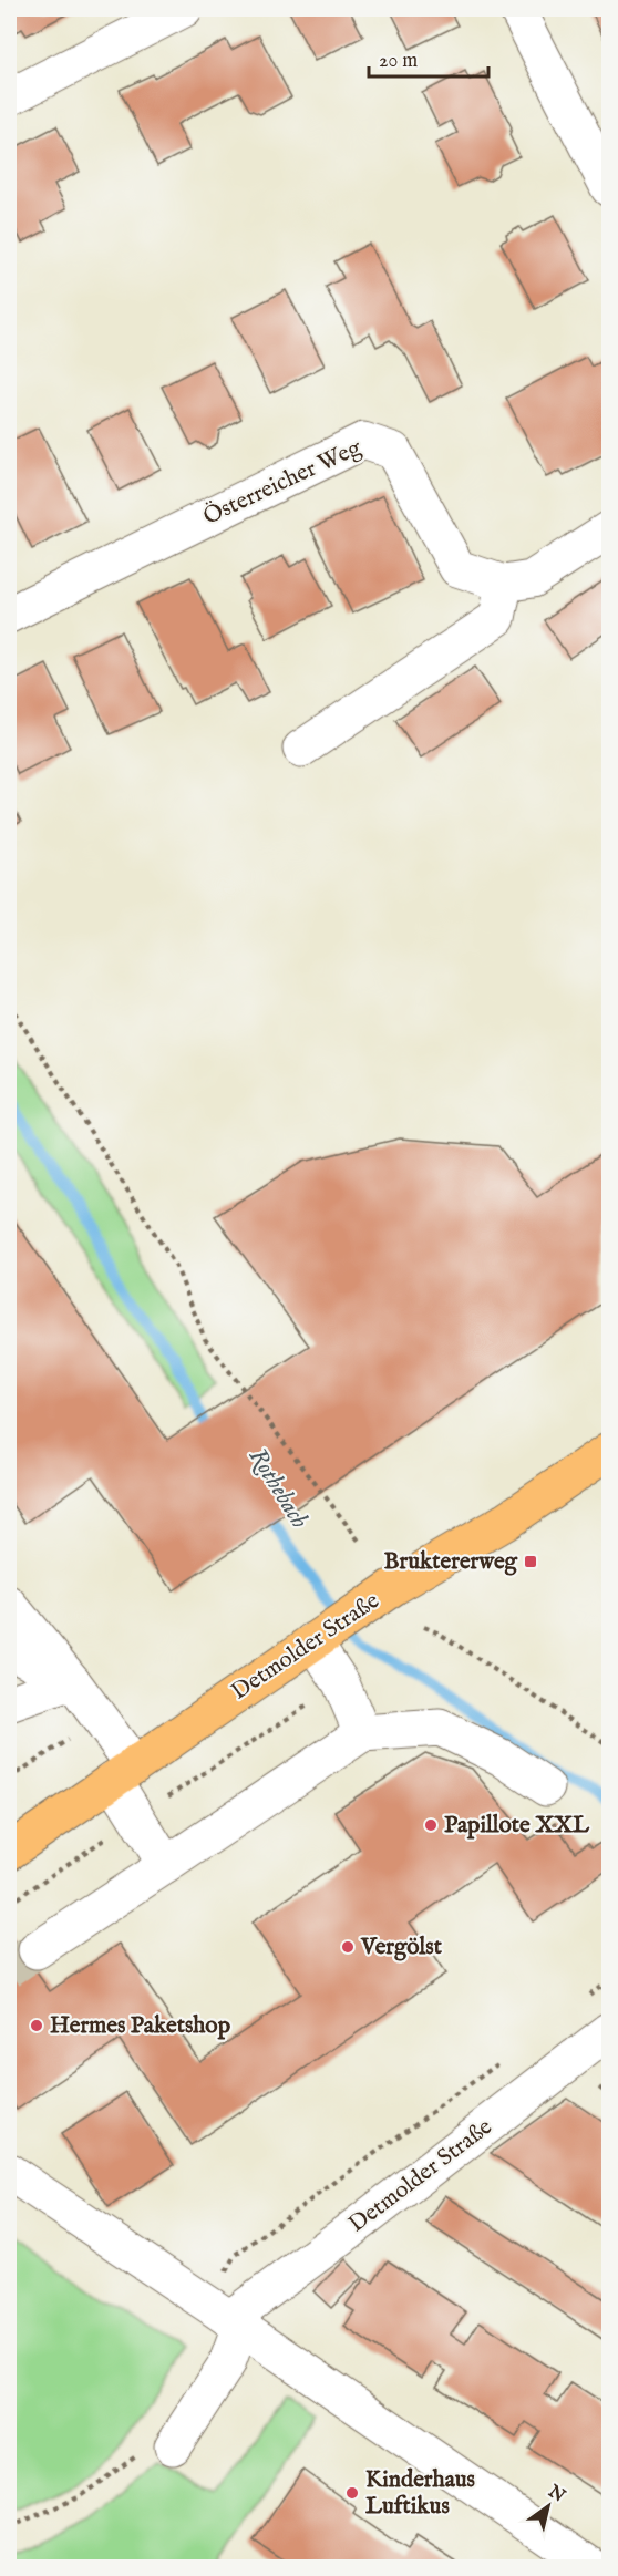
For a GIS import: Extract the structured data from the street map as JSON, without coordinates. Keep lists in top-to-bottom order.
{
  "streets": {
    "main road": ["Detmolder Straße"],
    "street": ["Österreicher Weg"]
  },
  "water": ["Rothebach"],
  "places": {
    "transit": ["Bruktererweg"],
    "other": [
      "Papillote XXL",
      "Vergölst",
      "Hermes Paketshop",
      "Kinderhaus Luftikus"
    ]
  },
  "scale_bar": "20 m",
  "north": "top right"
}
